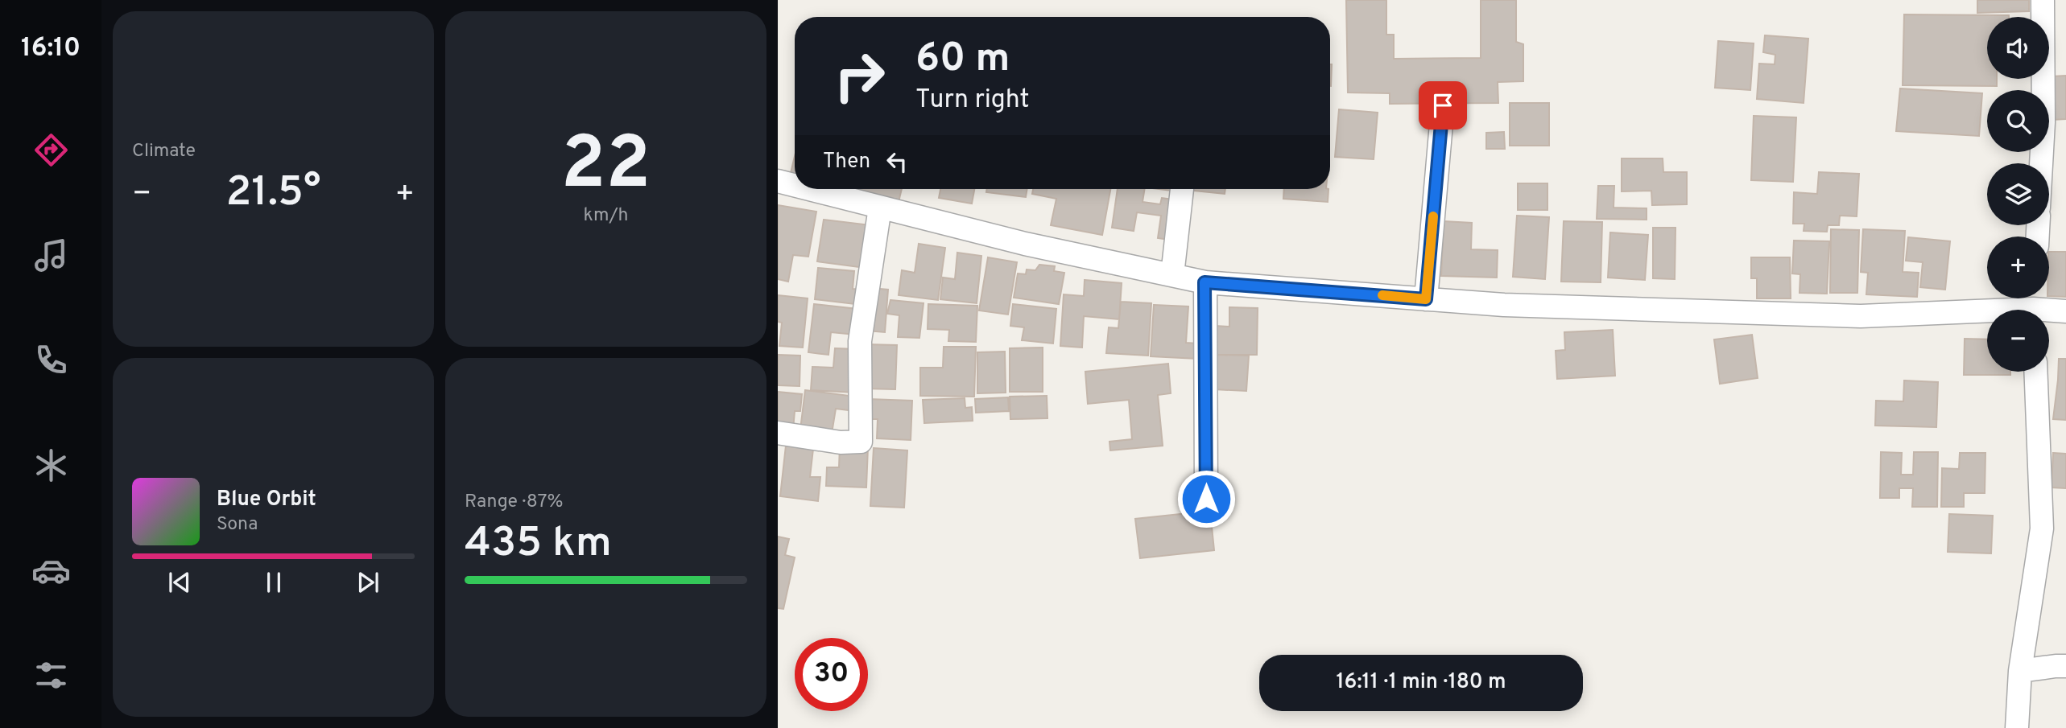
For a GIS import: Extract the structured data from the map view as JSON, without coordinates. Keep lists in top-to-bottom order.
{
  "page": {
    "tabs": "16:10",
    "tile": [
      "Climate",
      ["22", "km/h"],
      ["Range · 87%", "435 km"]
    ],
    "map_buttons": ["+", "−"],
    "turn": ["60 m", "Turn right"],
    "then": "Then",
    "heat": ["−", "21.5°", "+"],
    "song": ["Blue Orbit", "Sona"],
    "limit": "30",
    "trip": "16:11 · 1 min · 180 m"
  }
}
